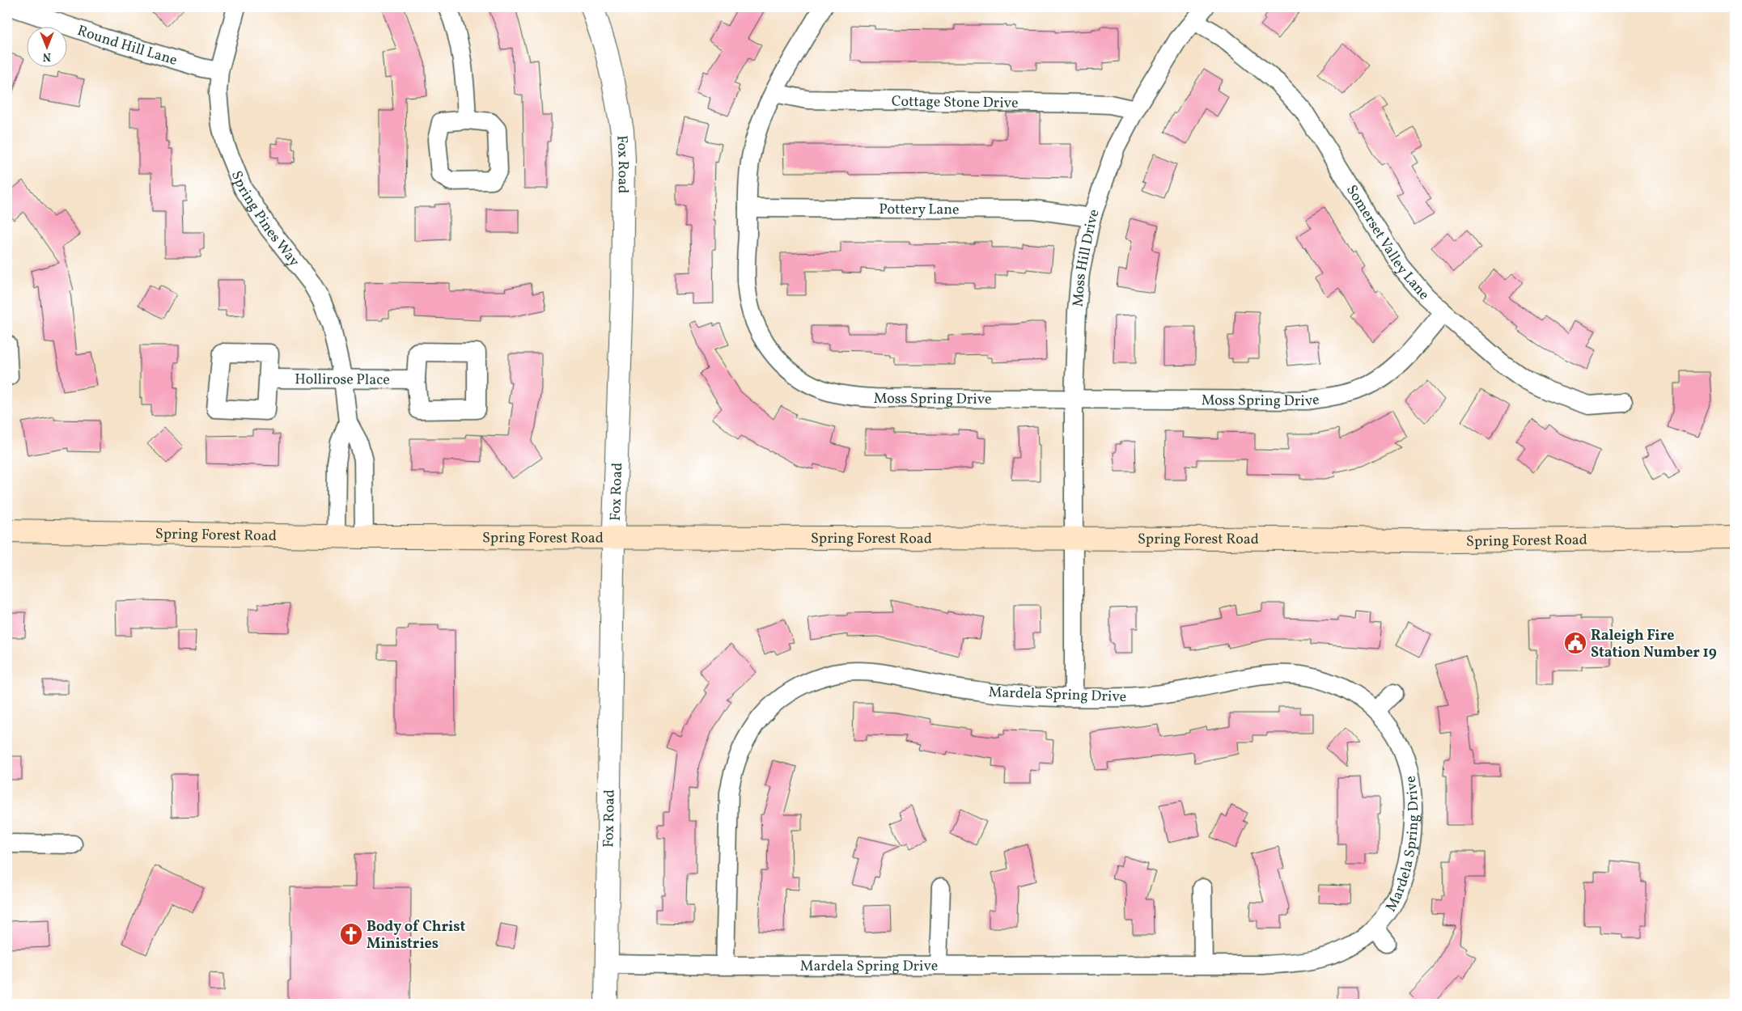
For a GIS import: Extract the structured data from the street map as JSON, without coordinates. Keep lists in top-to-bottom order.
{
  "streets": {
    "main road": ["Spring Forest Road"],
    "street": [
      "Round Hill Lane",
      "Cottage Stone Drive",
      "Fox Road",
      "Pottery Lane",
      "Spring Pines Way",
      "Somerset Valley Lane",
      "Moss Hill Drive",
      "Hollirose Place",
      "Moss Spring Drive",
      "Mardela Spring Drive"
    ]
  },
  "crossings": [
    ["Round Hill Lane", "Spring Pines Way"],
    ["Cottage Stone Drive", "Moss Hill Drive"],
    ["Cottage Stone Drive", "Moss Spring Drive"],
    ["Fox Road", "Spring Forest Road"],
    ["Fox Road", "Mardela Spring Drive"],
    ["Pottery Lane", "Moss Hill Drive"],
    ["Pottery Lane", "Moss Spring Drive"],
    ["Spring Pines Way", "Hollirose Place"],
    ["Spring Pines Way", "Spring Forest Road"],
    ["Somerset Valley Lane", "Moss Hill Drive"],
    ["Somerset Valley Lane", "Moss Spring Drive"],
    ["Moss Hill Drive", "Moss Spring Drive"],
    ["Moss Hill Drive", "Spring Forest Road"],
    ["Moss Hill Drive", "Mardela Spring Drive"]
  ],
  "places": {
    "public building": ["Raleigh Fire Station Number 19"],
    "church": ["Body of Christ Ministries"]
  },
  "north": "bottom"
}
